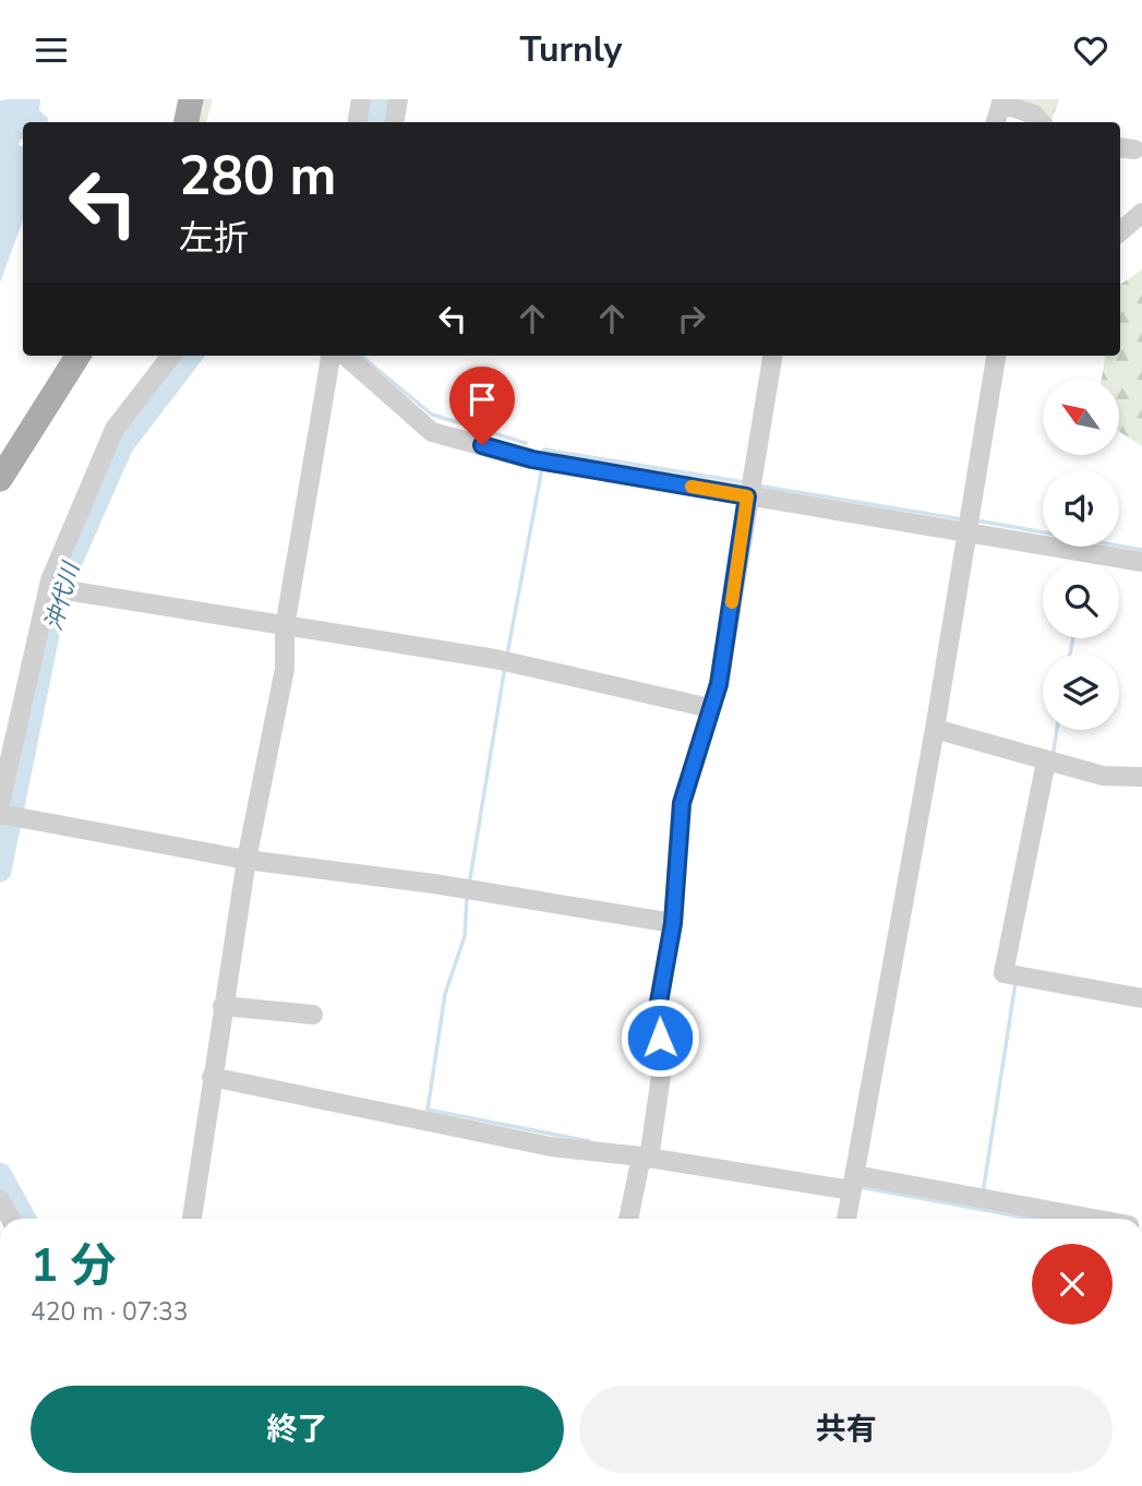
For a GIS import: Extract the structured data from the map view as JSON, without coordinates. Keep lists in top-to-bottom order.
{
  "water": ["沖代川"],
  "north": "top left",
  "page": {
    "header": "Turnly",
    "turn": ["280 m", "左折"],
    "heading": ["1 分", "420 m · 07:33"],
    "buttons": ["終了", "共有"]
  }
}
